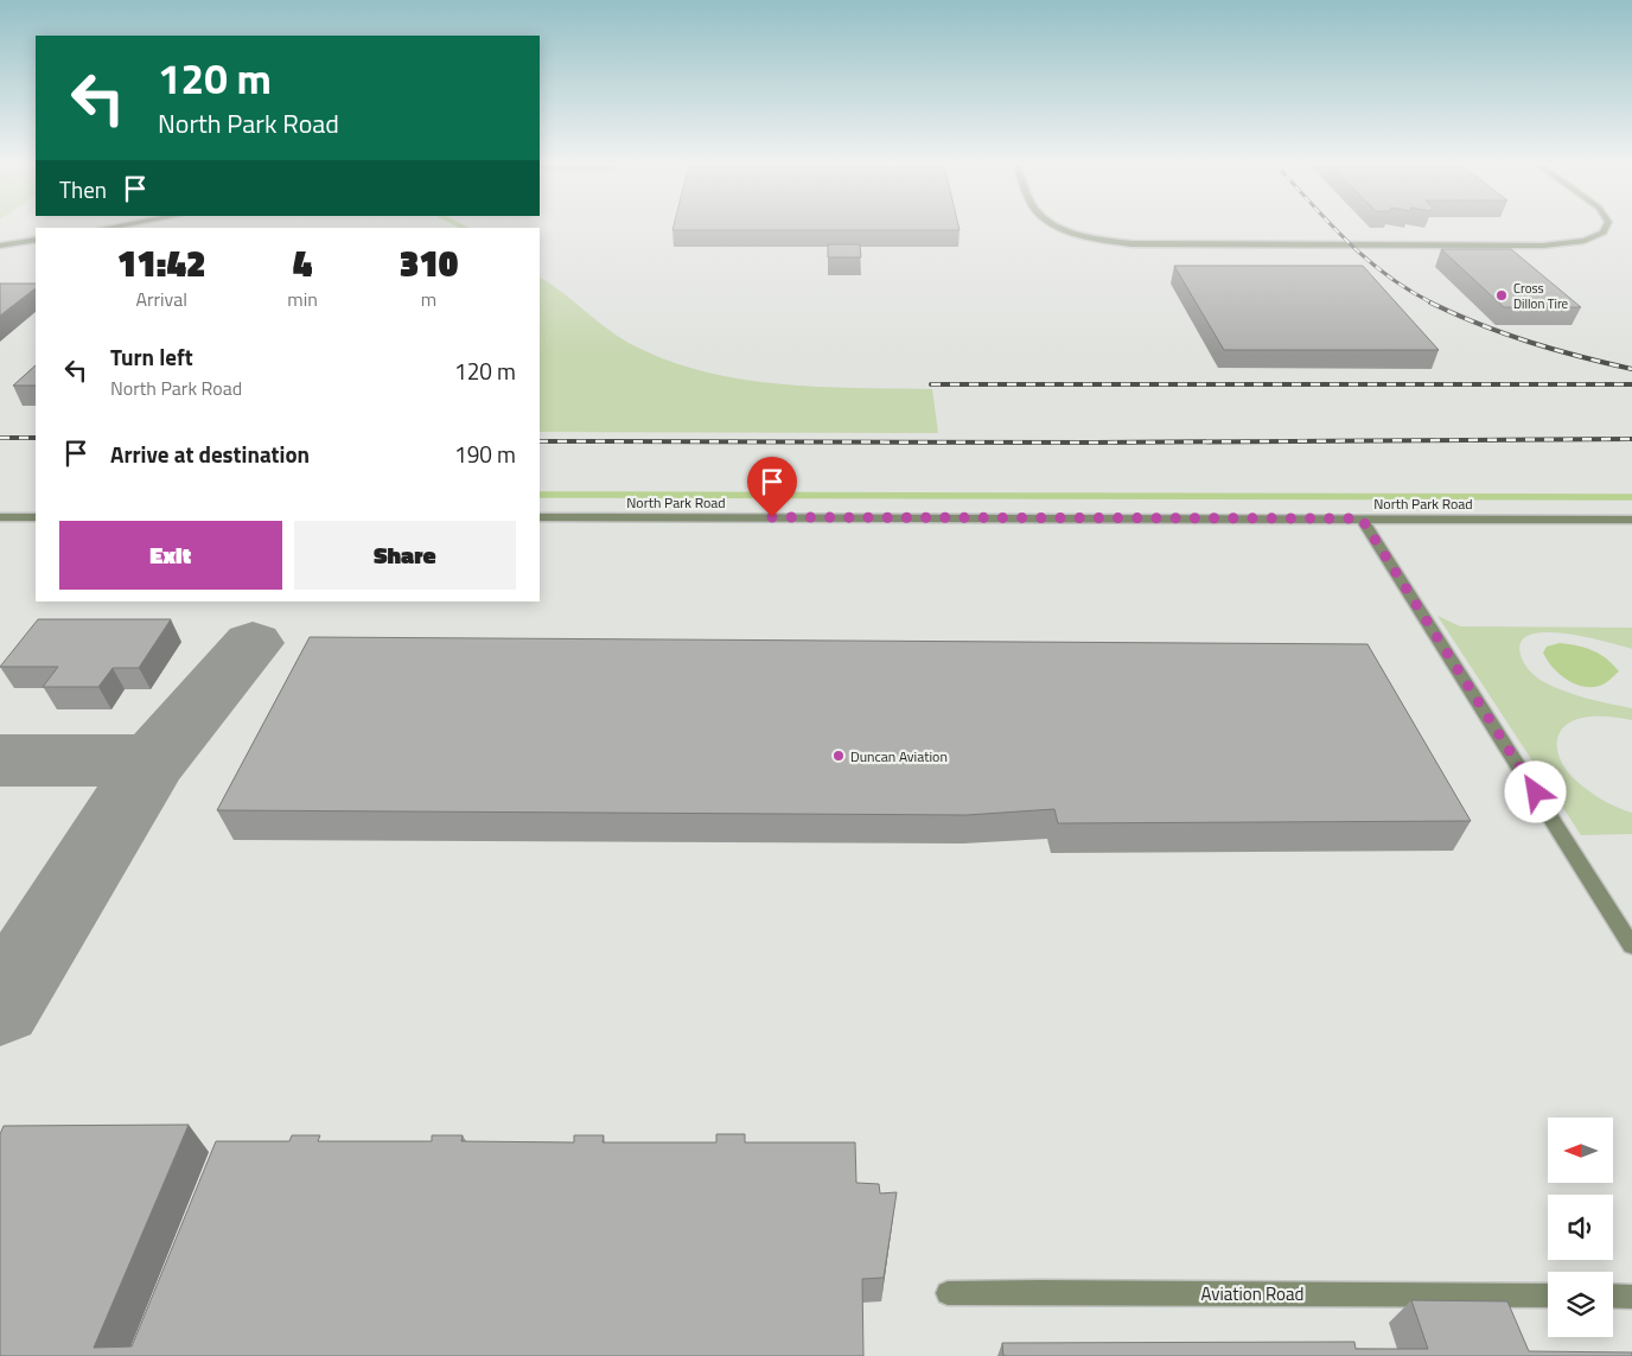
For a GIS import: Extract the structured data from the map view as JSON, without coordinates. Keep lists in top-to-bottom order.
{
  "streets": {
    "street": ["North Park Road", "Aviation Road"]
  },
  "places": ["Cross Dillon Tire", "Duncan Aviation"],
  "north": "left",
  "page": {
    "turn": ["120 m", "North Park Road"],
    "then": "Then",
    "eta": [
      "11:42",
      "Arrival",
      "4",
      "min",
      "310",
      "m"
    ],
    "list": [
      {
        "name": "Turn left",
        "note": "North Park Road",
        "value": "120 m"
      },
      {
        "name": "Arrive at destination",
        "value": "190 m"
      }
    ],
    "buttons": ["Exit", "Share"]
  }
}
